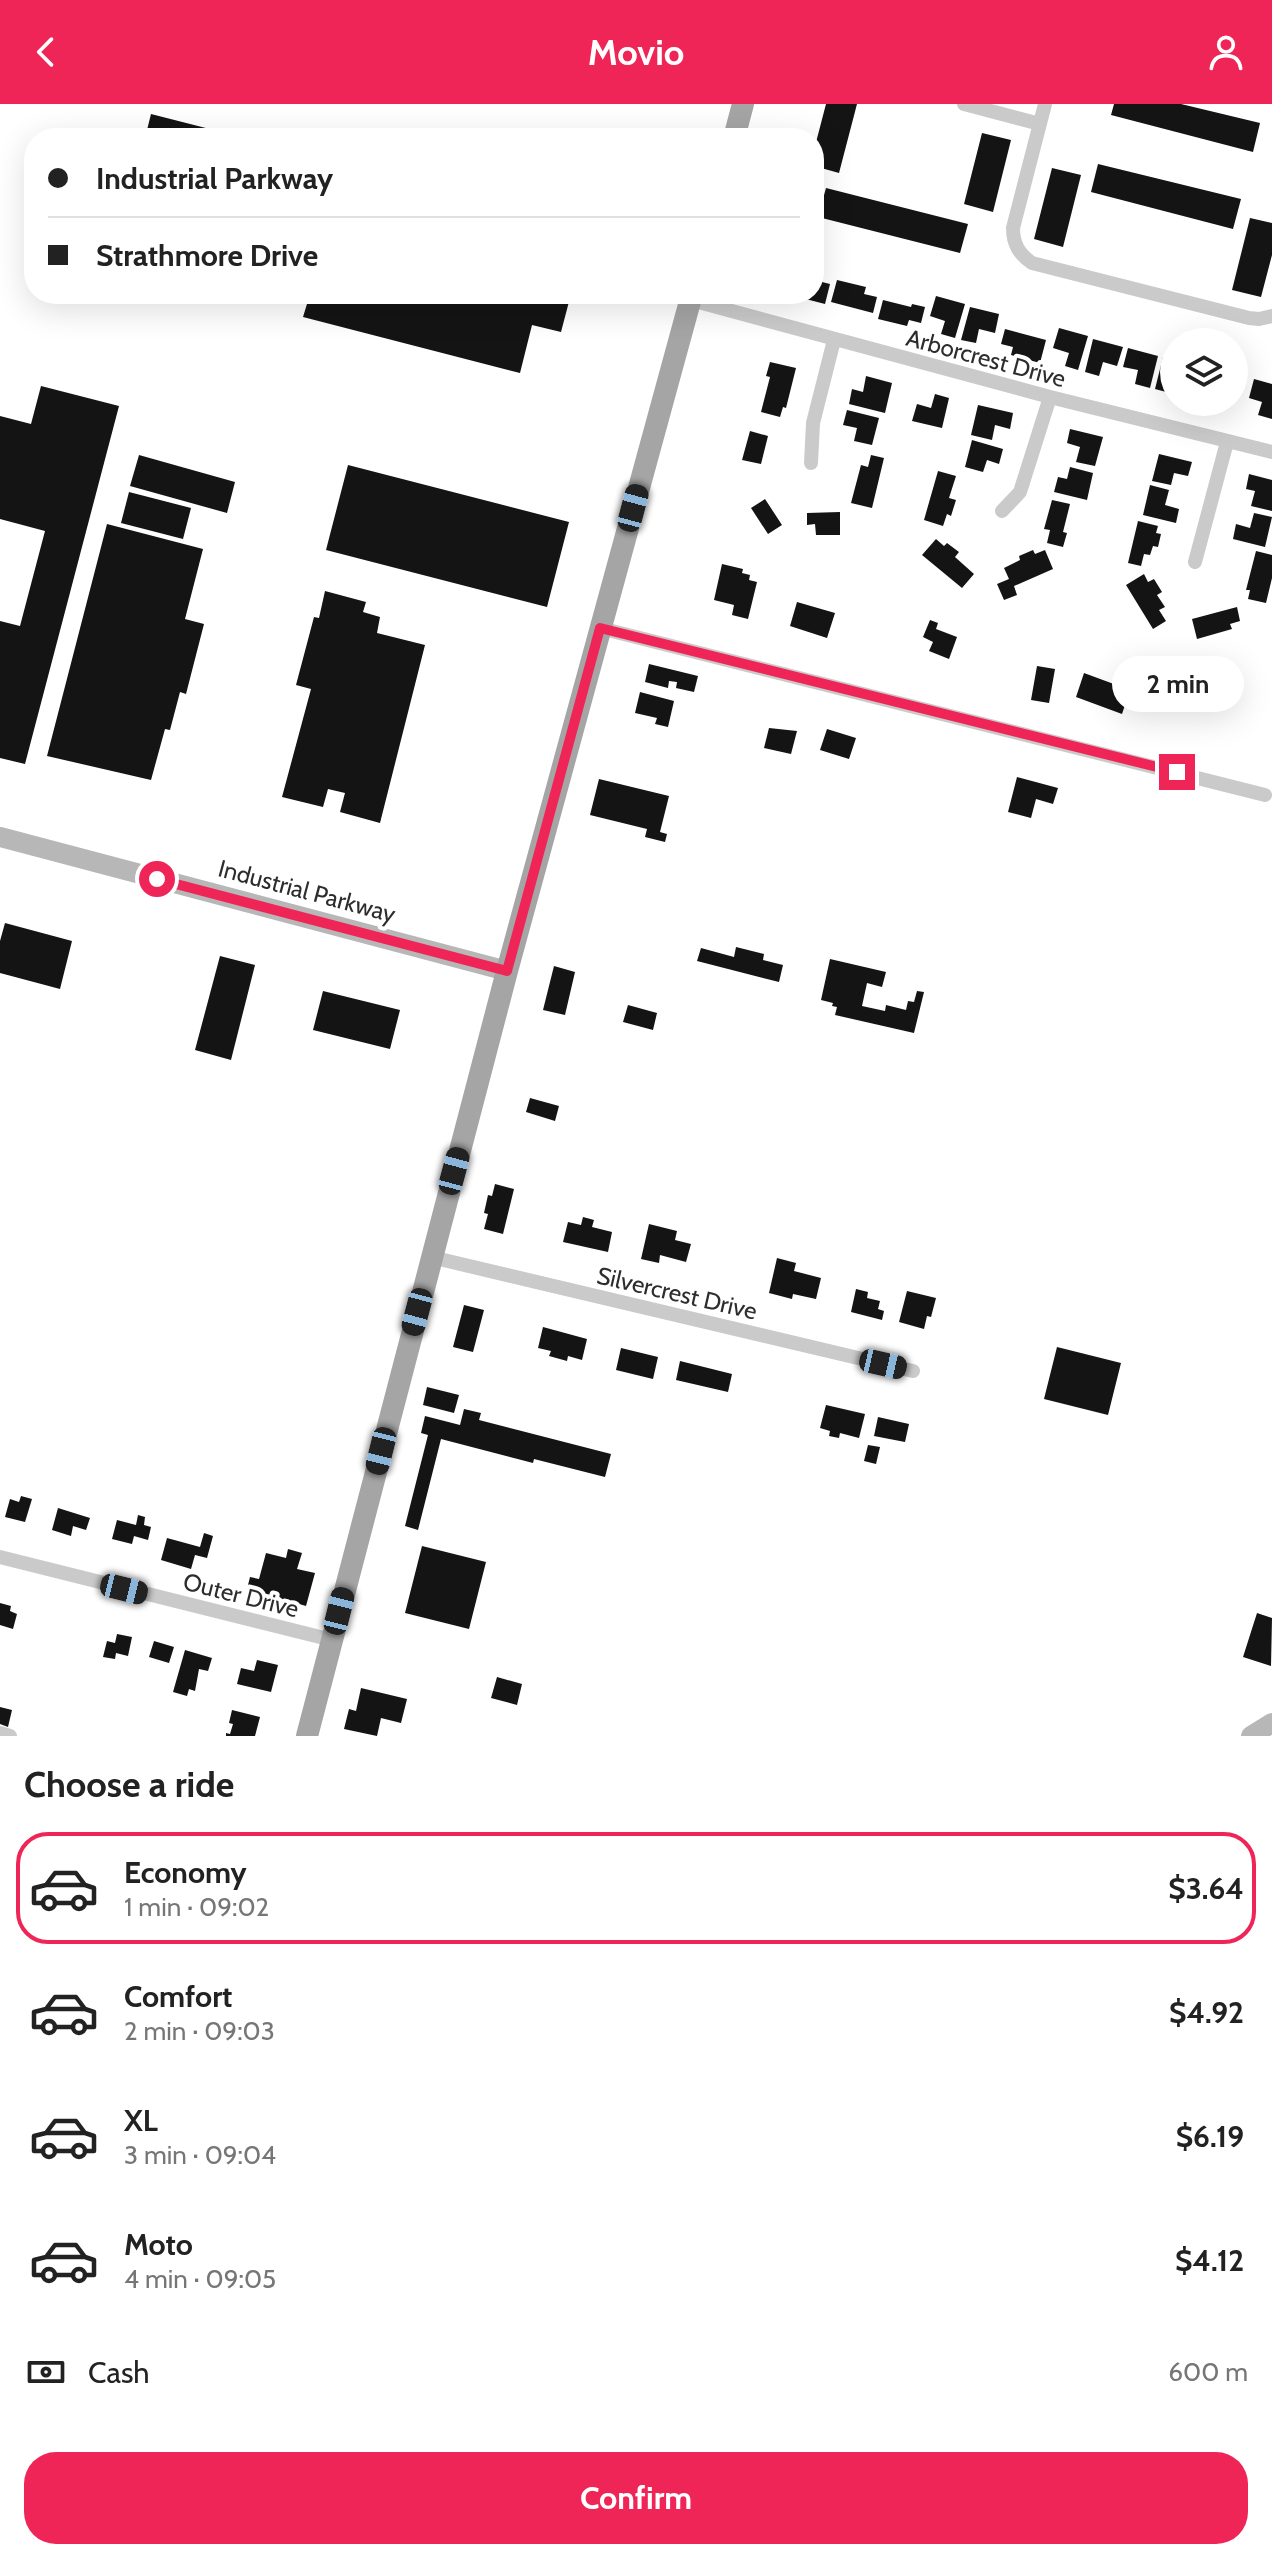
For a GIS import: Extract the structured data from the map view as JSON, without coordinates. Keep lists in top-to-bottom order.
{
  "streets": {
    "street": [
      "Arborcrest Drive",
      "Industrial Parkway",
      "Silvercrest Drive",
      "Outer Drive"
    ]
  },
  "page": {
    "header": "Movio",
    "banner": ["Industrial Parkway", "Strathmore Drive"],
    "bubble": "2 min",
    "heading": "Choose a ride",
    "list": [
      {
        "name": "Economy",
        "note": "1 min · 09:02",
        "value": "$3.64"
      },
      {
        "name": "Comfort",
        "note": "2 min · 09:03",
        "value": "$4.92"
      },
      {
        "name": "XL",
        "note": "3 min · 09:04",
        "value": "$6.19"
      },
      {
        "name": "Moto",
        "note": "4 min · 09:05",
        "value": "$4.12"
      }
    ],
    "pay": ["Cash", "600 m"],
    "buttons": "Confirm"
  }
}
